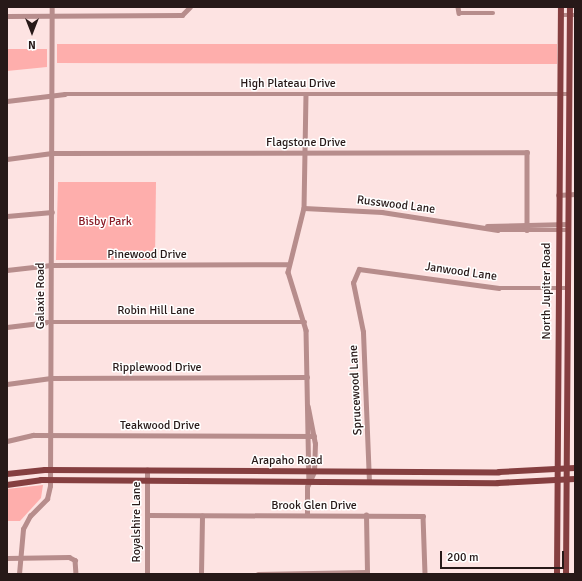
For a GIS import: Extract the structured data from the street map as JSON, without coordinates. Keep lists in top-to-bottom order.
{
  "streets": {
    "main road": ["North Jupiter Road", "Arapaho Road"],
    "street": [
      "High Plateau Drive",
      "Flagstone Drive",
      "Russwood Lane",
      "Pinewood Drive",
      "Janwood Lane",
      "Galaxie Road",
      "Robin Hill Lane",
      "Ripplewood Drive",
      "Sprucewood Lane",
      "Teakwood Drive",
      "Brook Glen Drive",
      "Royalshire Lane"
    ]
  },
  "crossings": [
    ["High Plateau Drive", "North Jupiter Road"],
    ["High Plateau Drive", "Galaxie Road"],
    ["Flagstone Drive", "Russwood Lane"],
    ["Flagstone Drive", "Galaxie Road"],
    ["Russwood Lane", "North Jupiter Road"],
    ["Pinewood Drive", "Galaxie Road"],
    ["Janwood Lane", "North Jupiter Road"],
    ["Janwood Lane", "Sprucewood Lane"],
    ["North Jupiter Road", "Arapaho Road"],
    ["Galaxie Road", "Robin Hill Lane"],
    ["Galaxie Road", "Ripplewood Drive"],
    ["Galaxie Road", "Teakwood Drive"],
    ["Galaxie Road", "Arapaho Road"],
    ["Sprucewood Lane", "Arapaho Road"],
    ["Arapaho Road", "Royalshire Lane"],
    ["Brook Glen Drive", "Royalshire Lane"]
  ],
  "parks": ["Bisby Park"],
  "scale_bar": "200 m",
  "north": "bottom"
}
